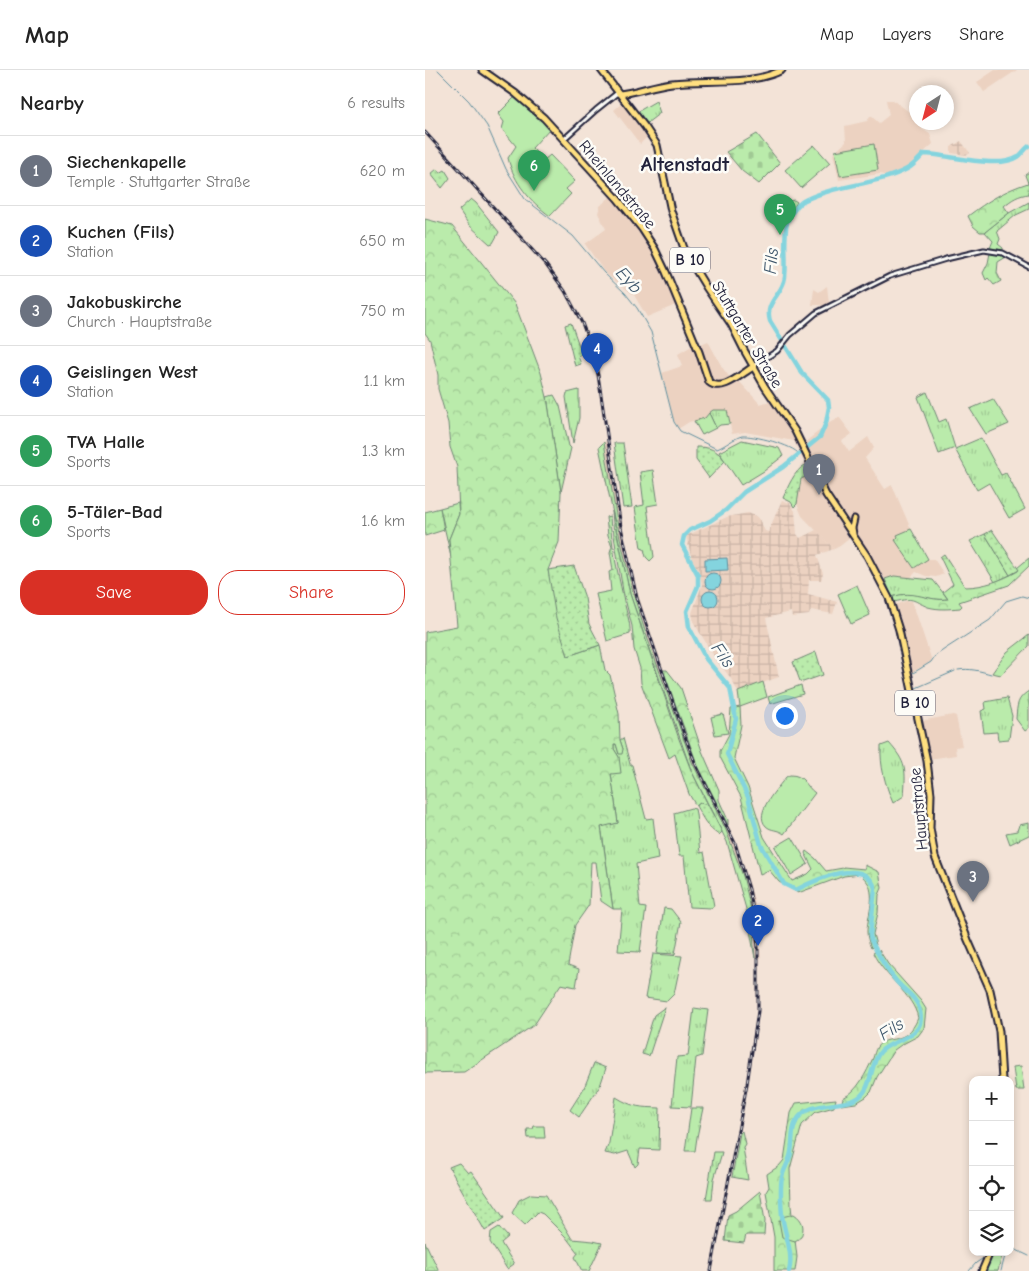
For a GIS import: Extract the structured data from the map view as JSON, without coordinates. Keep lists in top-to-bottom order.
{
  "streets": {
    "main road": [
      "Rheinlandstraße",
      "B 10",
      "Stuttgarter Straße",
      "Hauptstraße"
    ]
  },
  "crossings": [
    ["Rheinlandstraße", "Stuttgarter Straße"],
    ["Stuttgarter Straße", "Hauptstraße"]
  ],
  "districts": ["Altenstadt"],
  "water": ["Fils", "Eyb"],
  "north": "bottom left",
  "page": {
    "header": "Map",
    "nav": ["Map", "Layers", "Share"],
    "heading": ["Nearby", "6 results"],
    "list": [
      {
        "mark": "1",
        "name": "Siechenkapelle",
        "note": "Temple · Stuttgarter Straße",
        "value": "620 m"
      },
      {
        "mark": "2",
        "name": "Kuchen (Fils)",
        "note": "Station",
        "value": "650 m"
      },
      {
        "mark": "3",
        "name": "Jakobuskirche",
        "note": "Church · Hauptstraße",
        "value": "750 m"
      },
      {
        "mark": "4",
        "name": "Geislingen West",
        "note": "Station",
        "value": "1.1 km"
      },
      {
        "mark": "5",
        "name": "TVA Halle",
        "note": "Sports",
        "value": "1.3 km"
      },
      {
        "mark": "6",
        "name": "5-Täler-Bad",
        "note": "Sports",
        "value": "1.6 km"
      }
    ],
    "pins": [
      "6",
      "5",
      "4",
      "1",
      "3",
      "2"
    ],
    "buttons": ["Save", "Share"],
    "map_buttons": ["+", "−"]
  }
}
